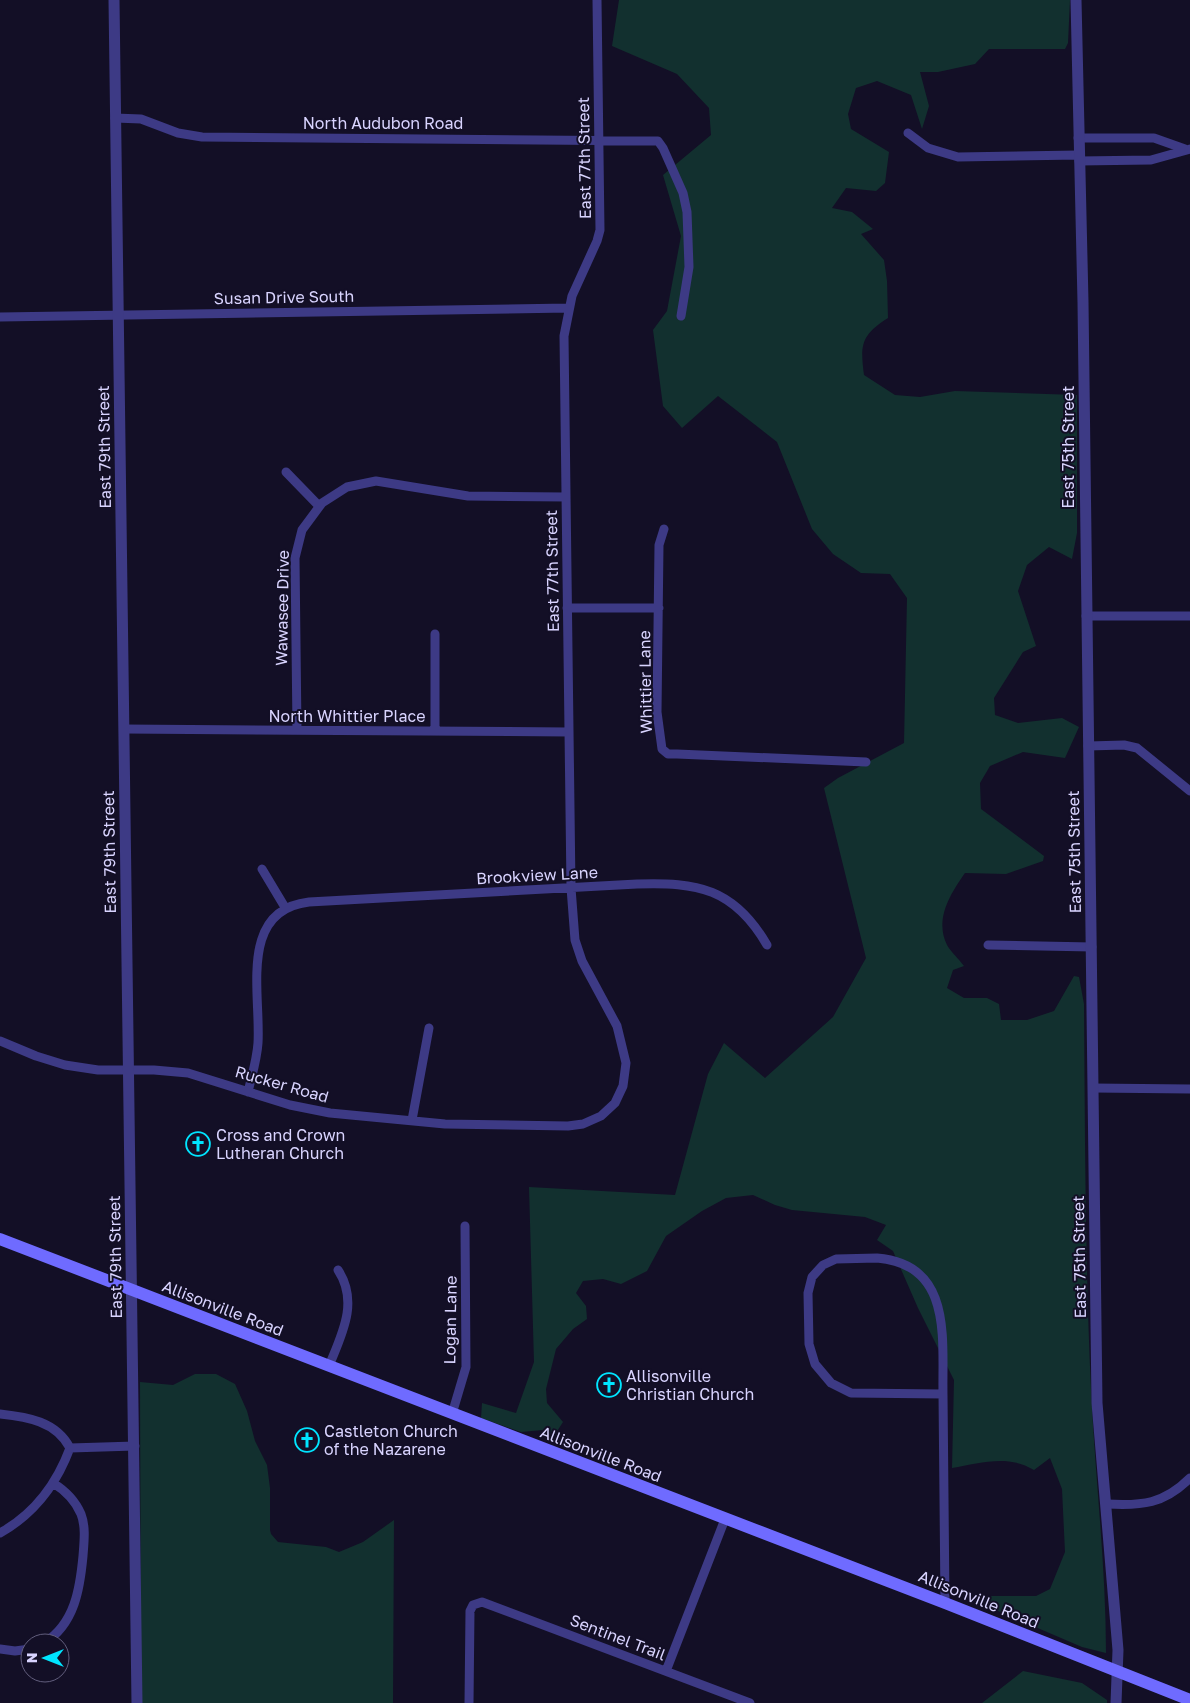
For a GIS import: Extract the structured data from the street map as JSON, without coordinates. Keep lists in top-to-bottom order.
{
  "streets": {
    "main road": ["Allisonville Road"],
    "street": [
      "North Audubon Road",
      "East 77th Street",
      "Susan Drive South",
      "East 79th Street",
      "East 75th Street",
      "Wawasee Drive",
      "Whittier Lane",
      "North Whittier Place",
      "Brookview Lane",
      "Rucker Road",
      "Logan Lane",
      "Sentinel Trail"
    ]
  },
  "crossings": [
    ["North Audubon Road", "East 77th Street"],
    ["North Audubon Road", "East 79th Street"],
    ["East 77th Street", "Susan Drive South"],
    ["East 77th Street", "Wawasee Drive"],
    ["East 77th Street", "North Whittier Place"],
    ["East 77th Street", "Brookview Lane"],
    ["East 77th Street", "Rucker Road"],
    ["Susan Drive South", "East 79th Street"],
    ["East 79th Street", "North Whittier Place"],
    ["East 79th Street", "Rucker Road"],
    ["East 79th Street", "Allisonville Road"],
    ["East 75th Street", "Allisonville Road"],
    ["Wawasee Drive", "North Whittier Place"],
    ["Allisonville Road", "Logan Lane"]
  ],
  "places": {
    "church": ["Cross and Crown Lutheran Church", "Allisonville Christian Church", "Castleton Church of the Nazarene"]
  },
  "north": "left"
}
